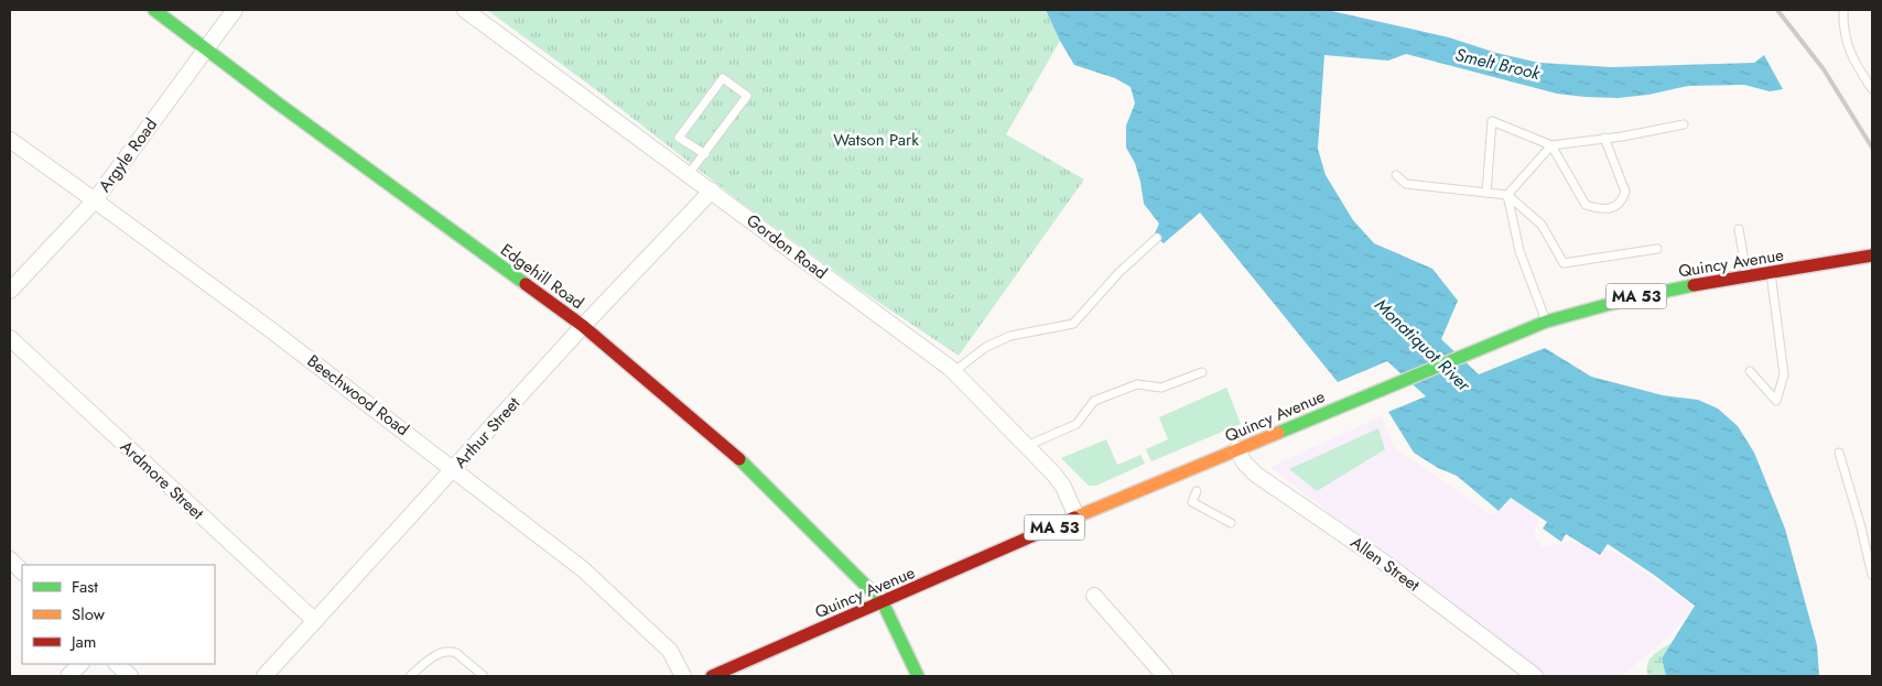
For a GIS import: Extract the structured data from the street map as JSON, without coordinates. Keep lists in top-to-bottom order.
{
  "streets": {
    "main road": ["Quincy Avenue", "Edgehill Road", "MA 53"],
    "street": [
      "Argyle Road",
      "Gordon Road",
      "Beechwood Road",
      "Arthur Street",
      "Ardmore Street",
      "Allen Street"
    ]
  },
  "crossings": [
    ["Argyle Road", "Edgehill Road"],
    ["Argyle Road", "Beechwood Road"],
    ["Gordon Road", "Quincy Avenue"],
    ["Gordon Road", "Arthur Street"],
    ["Quincy Avenue", "Edgehill Road"],
    ["Quincy Avenue", "Allen Street"],
    ["Edgehill Road", "Arthur Street"],
    ["Beechwood Road", "Arthur Street"],
    ["Arthur Street", "Ardmore Street"]
  ],
  "water": ["Smelt Brook", "Monatiquot River"],
  "parks": ["Watson Park"],
  "legend": ["Fast", "Slow", "Jam"]
}
